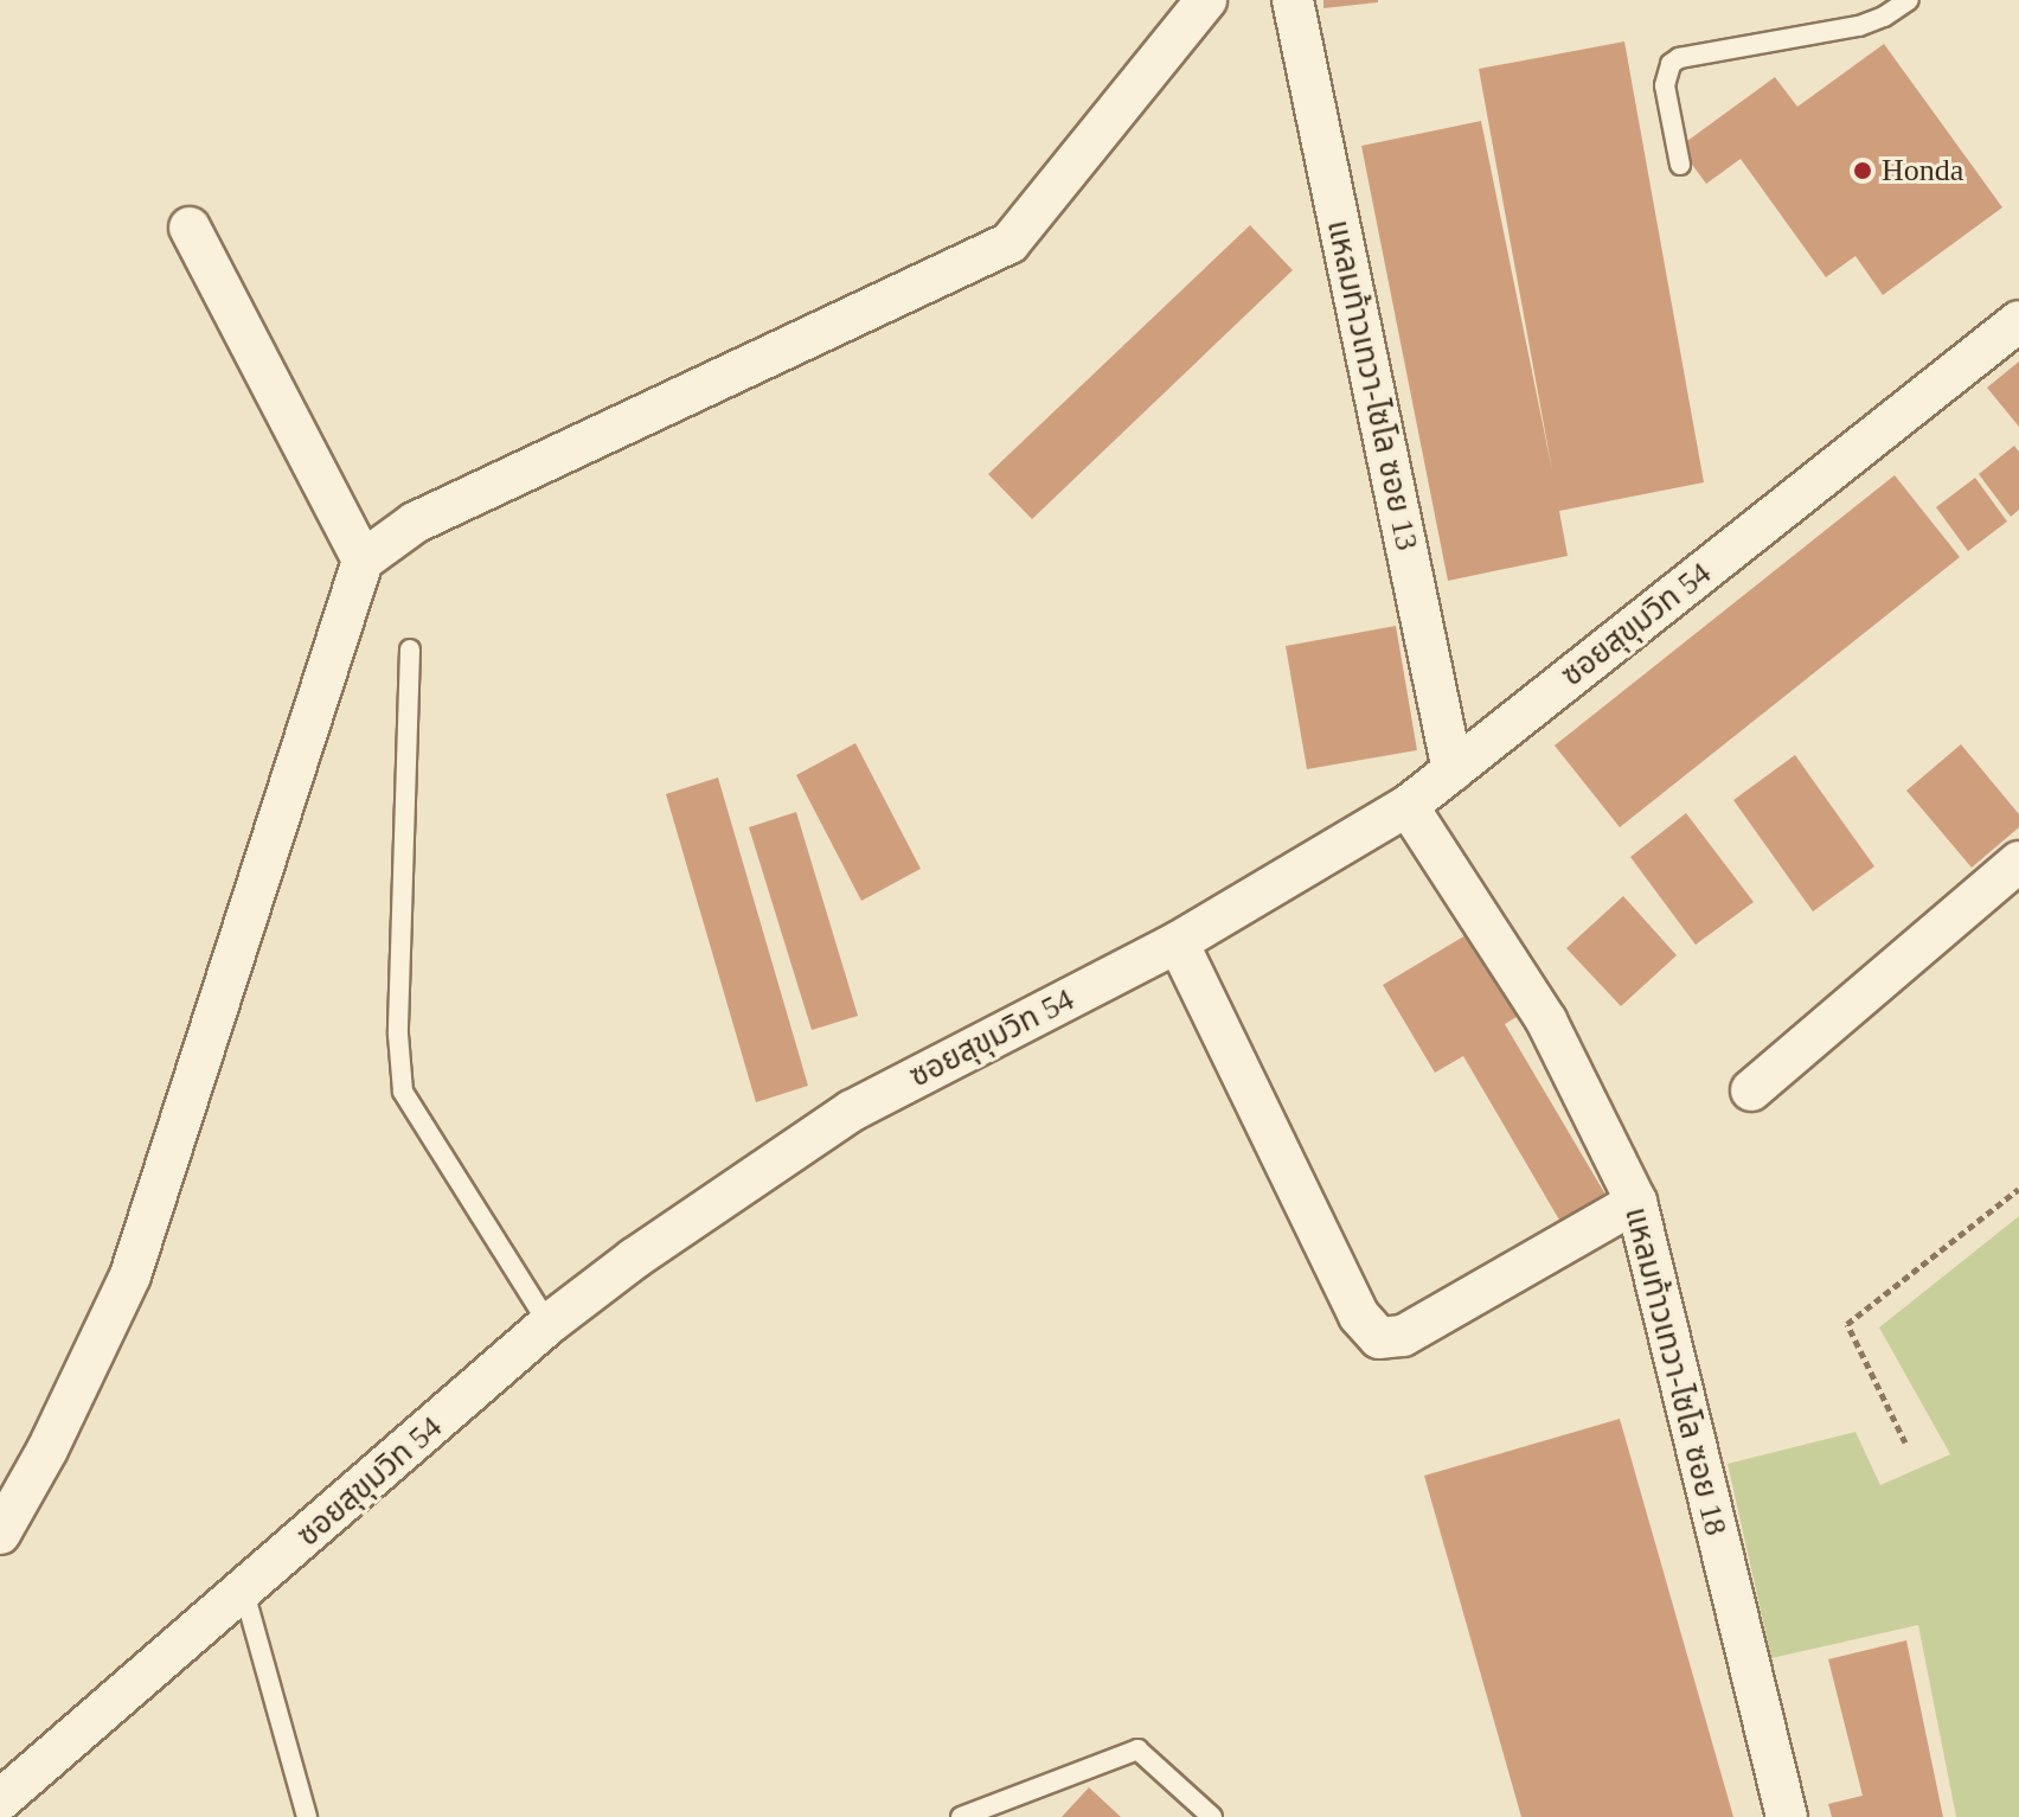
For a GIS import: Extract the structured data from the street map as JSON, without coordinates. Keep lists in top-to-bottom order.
{
  "streets": {
    "street": ["แหลมท้าวเทวา-ไซโล ซอย 13", "ซอยสุขุมวิท 54", "แหลมท้าวเทวา-ไซโล ซอย 18"]
  },
  "crossings": [
    ["แหลมท้าวเทวา-ไซโล ซอย 13", "ซอยสุขุมวิท 54"],
    ["ซอยสุขุมวิท 54", "แหลมท้าวเทวา-ไซโล ซอย 18"]
  ],
  "places": ["Honda"]
}
